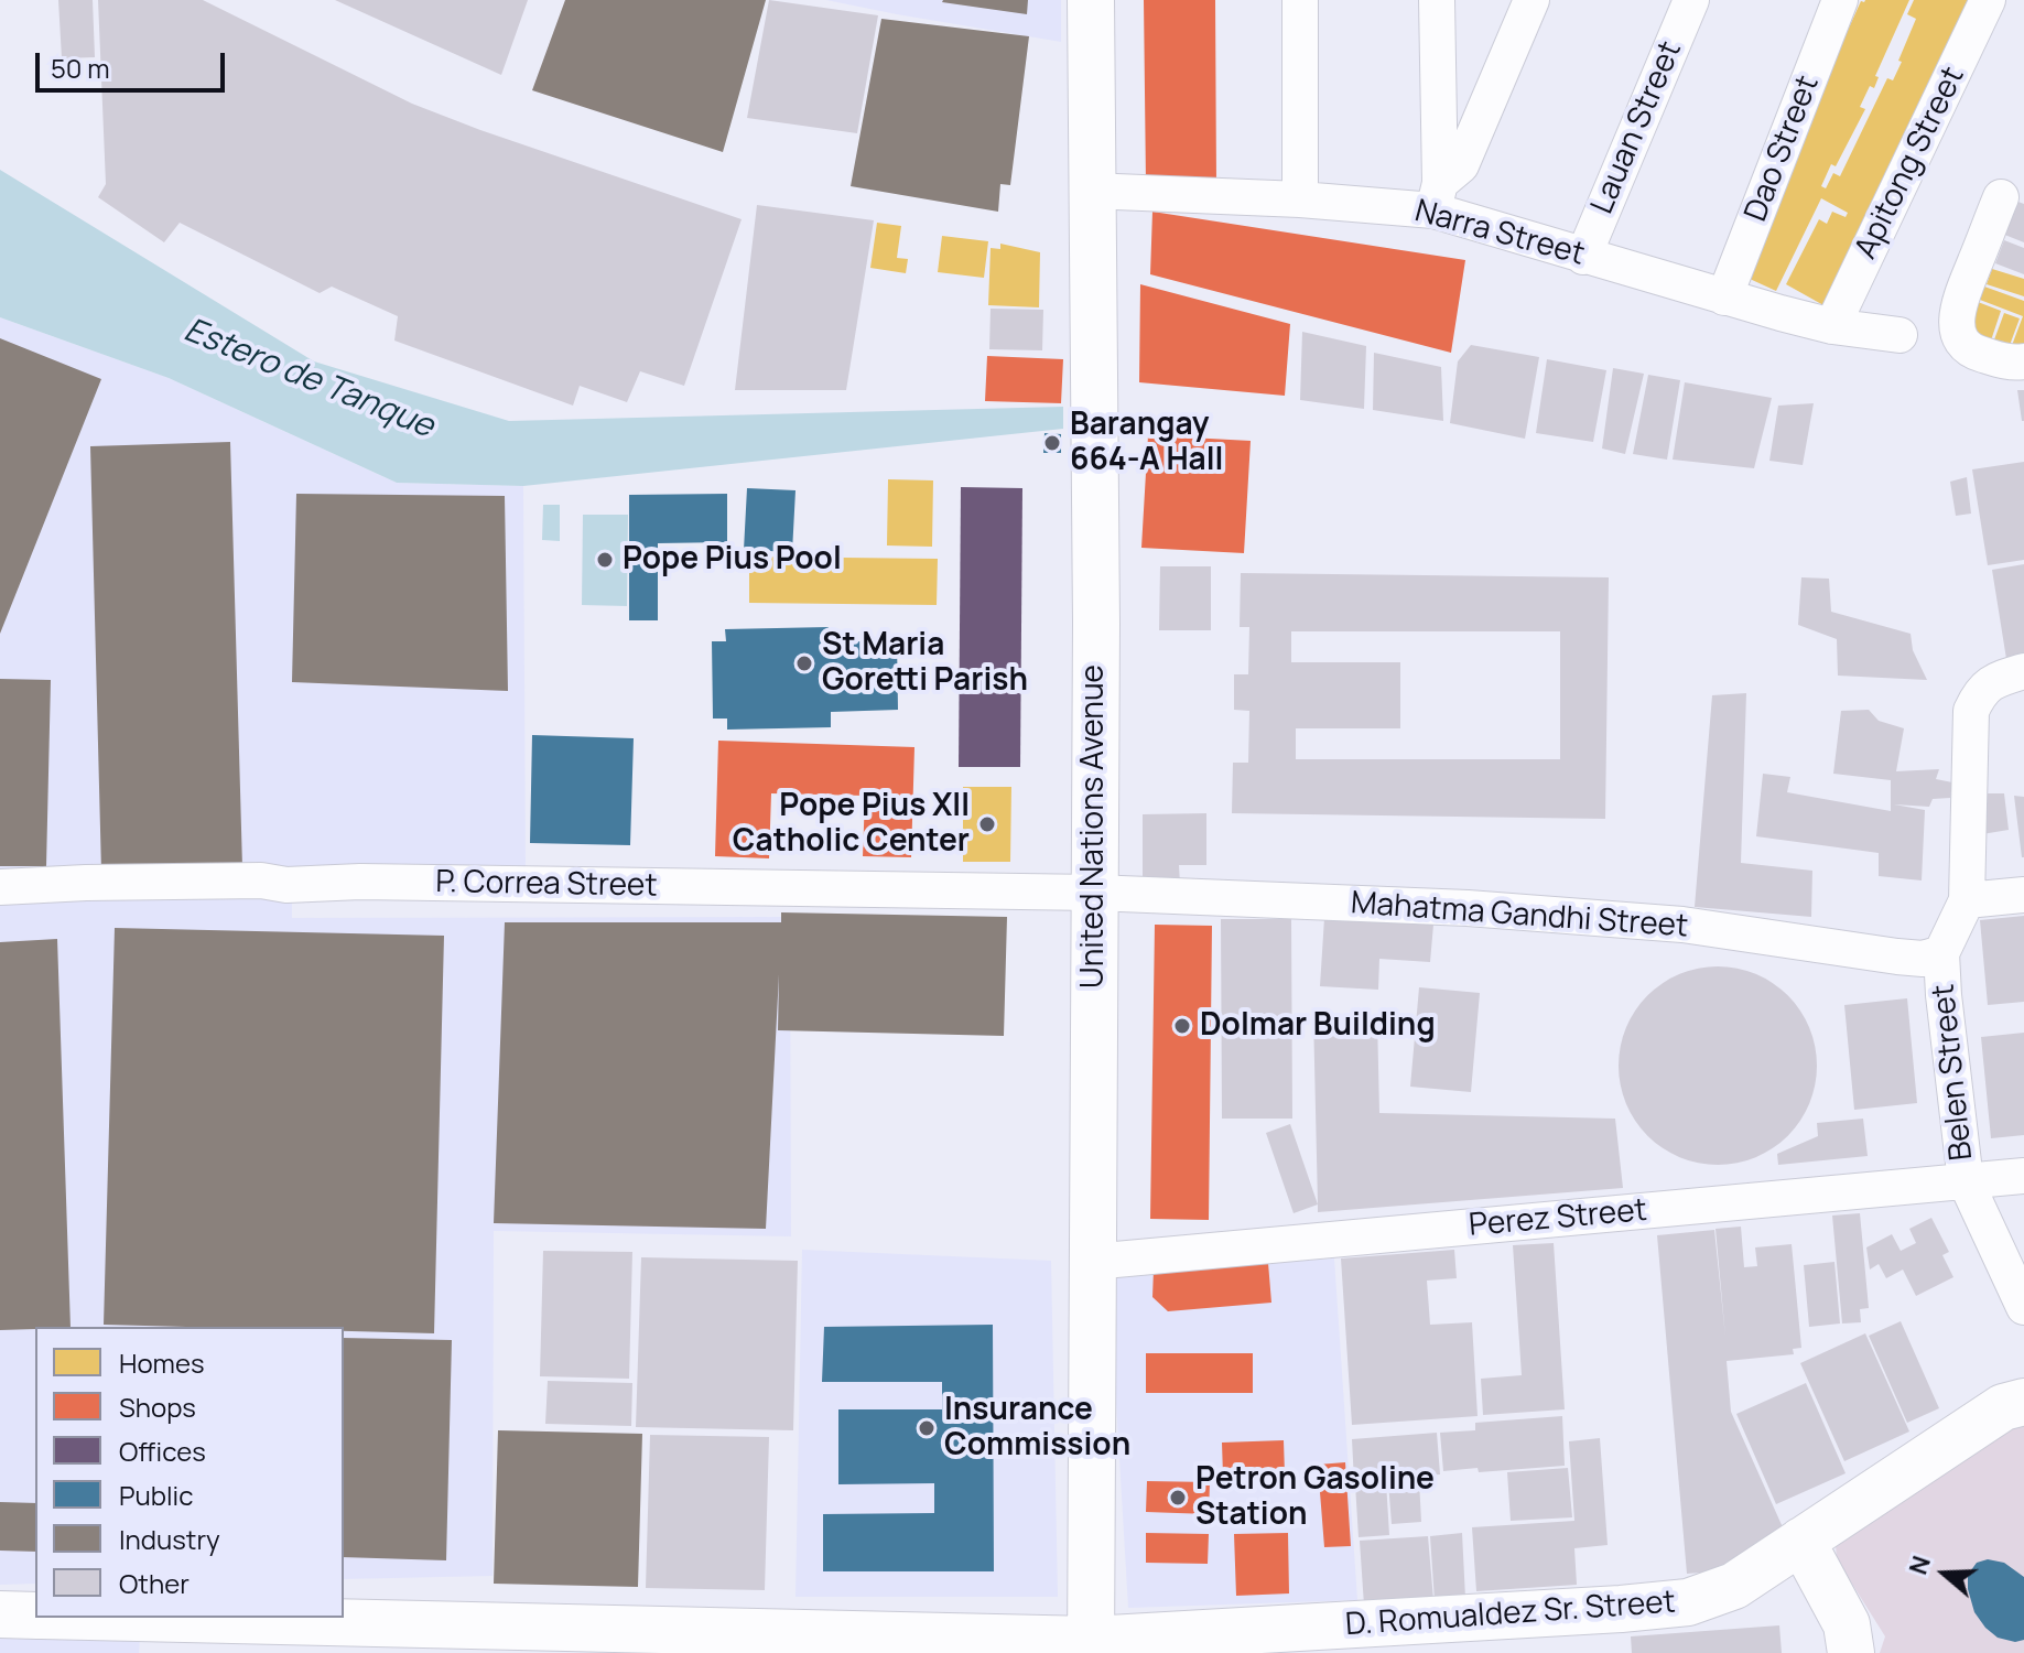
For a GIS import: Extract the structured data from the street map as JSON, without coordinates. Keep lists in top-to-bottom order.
{
  "streets": {
    "main road": ["United Nations Avenue", "D. Romualdez Sr. Street"],
    "street": [
      "Lauan Street",
      "Dao Street",
      "Apitong Street",
      "Narra Street",
      "P. Correa Street",
      "Mahatma Gandhi Street",
      "Belen Street",
      "Perez Street"
    ]
  },
  "crossings": [
    ["Lauan Street", "Narra Street"],
    ["Dao Street", "Narra Street"],
    ["Apitong Street", "Narra Street"],
    ["Narra Street", "United Nations Avenue"],
    ["United Nations Avenue", "P. Correa Street"],
    ["United Nations Avenue", "Mahatma Gandhi Street"],
    ["United Nations Avenue", "Perez Street"],
    ["United Nations Avenue", "D. Romualdez Sr. Street"],
    ["P. Correa Street", "Mahatma Gandhi Street"],
    ["Mahatma Gandhi Street", "Belen Street"],
    ["Belen Street", "Perez Street"]
  ],
  "water": ["Estero de Tanque"],
  "places": [
    "Barangay 664-A Hall",
    "Pope Pius Pool",
    "St Maria Goretti Parish",
    "Pope Pius XII Catholic Center",
    "Dolmar Building",
    "Insurance Commission",
    "Petron Gasoline Station"
  ],
  "legend": [
    "Homes",
    "Shops",
    "Offices",
    "Public",
    "Industry",
    "Other"
  ],
  "scale_bar": "50 m",
  "north": "left"
}
